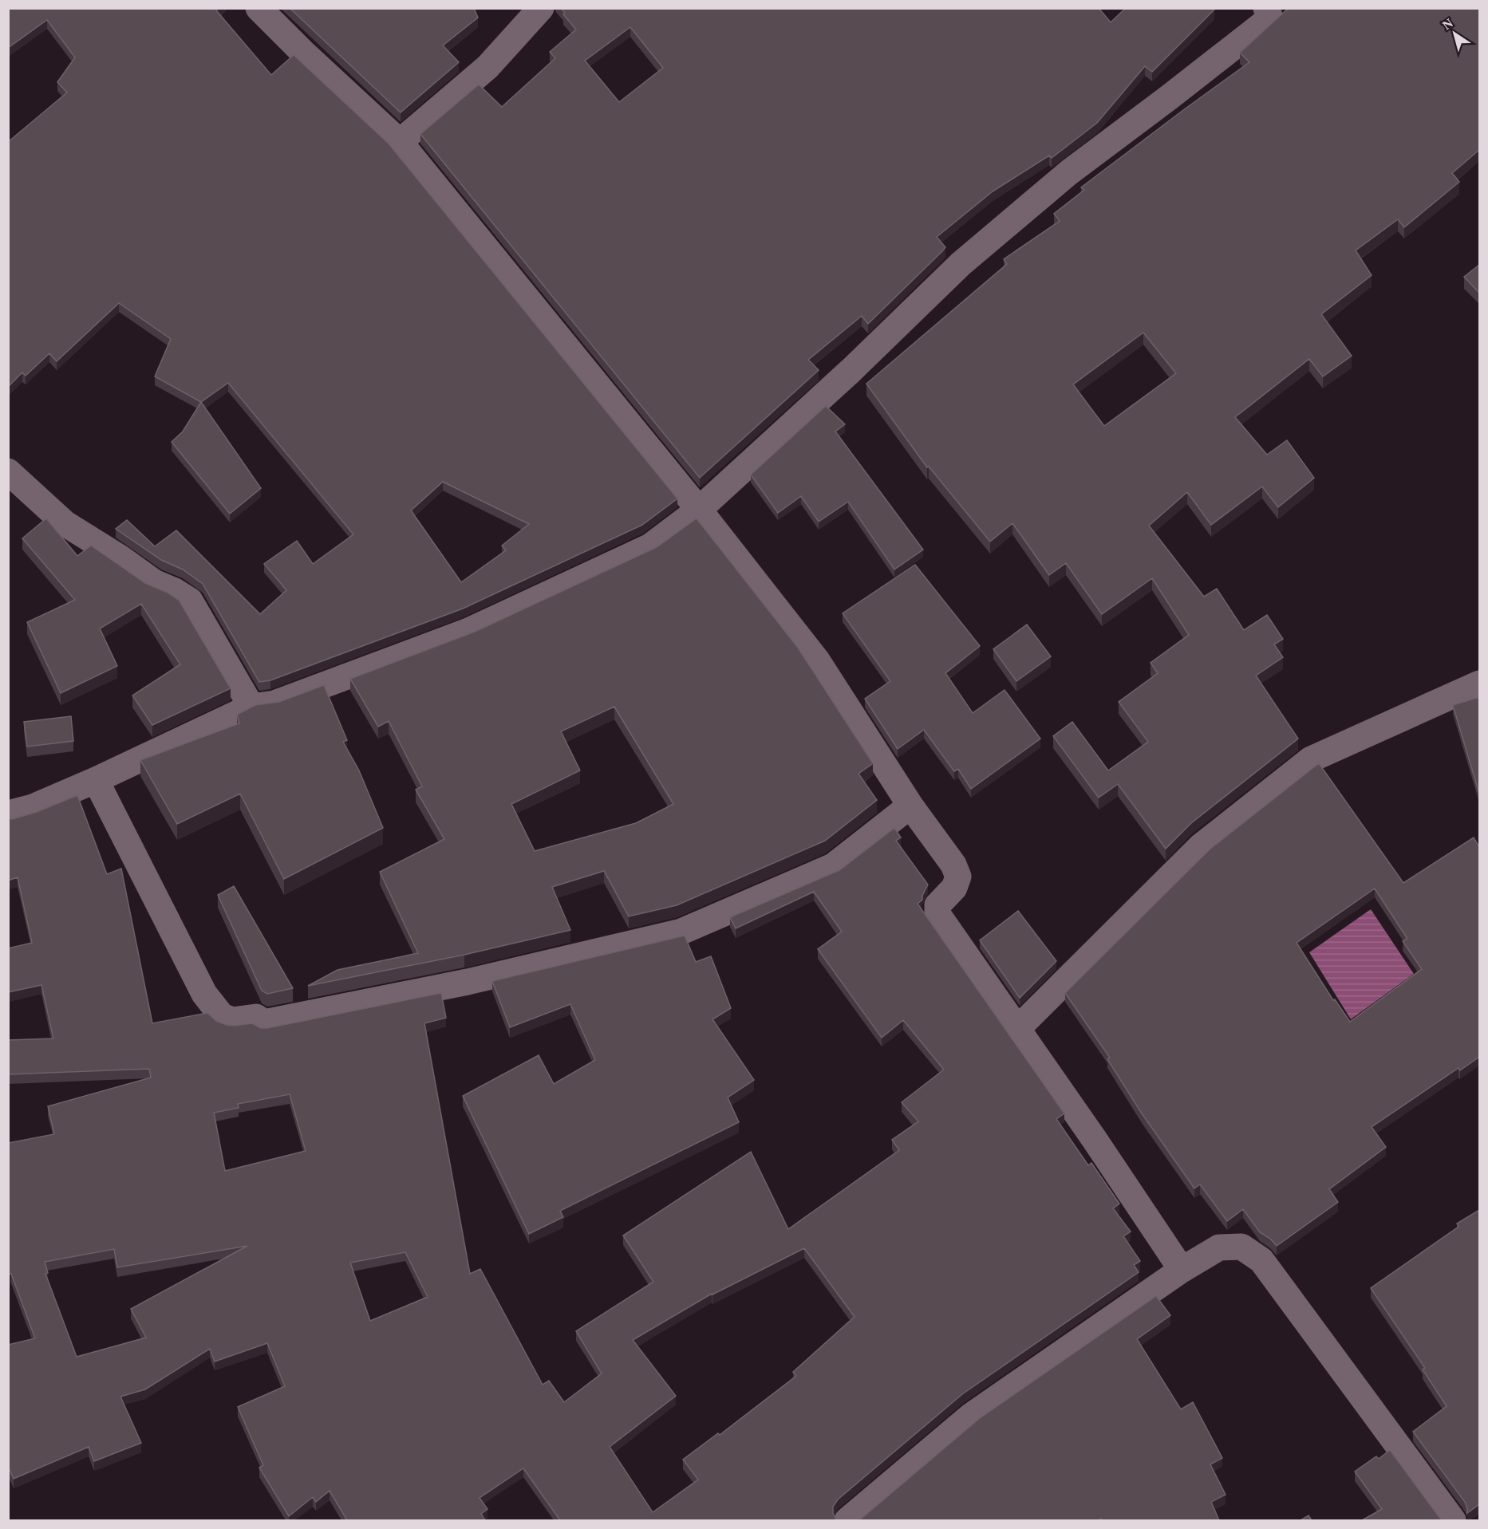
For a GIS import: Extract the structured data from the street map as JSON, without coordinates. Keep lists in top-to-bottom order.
{
  "north": "top left"
}
